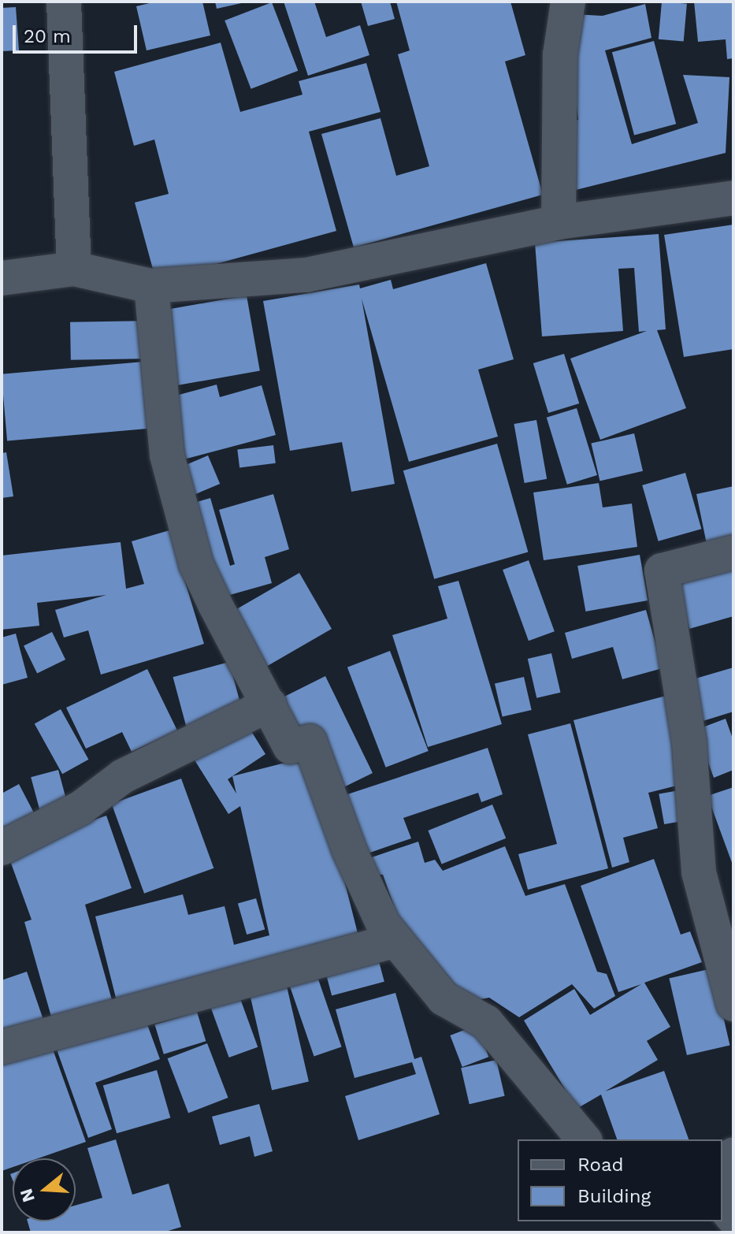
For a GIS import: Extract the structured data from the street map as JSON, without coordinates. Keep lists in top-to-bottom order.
{
  "legend": ["Road", "Building"],
  "scale_bar": "20 m",
  "north": "left"
}
